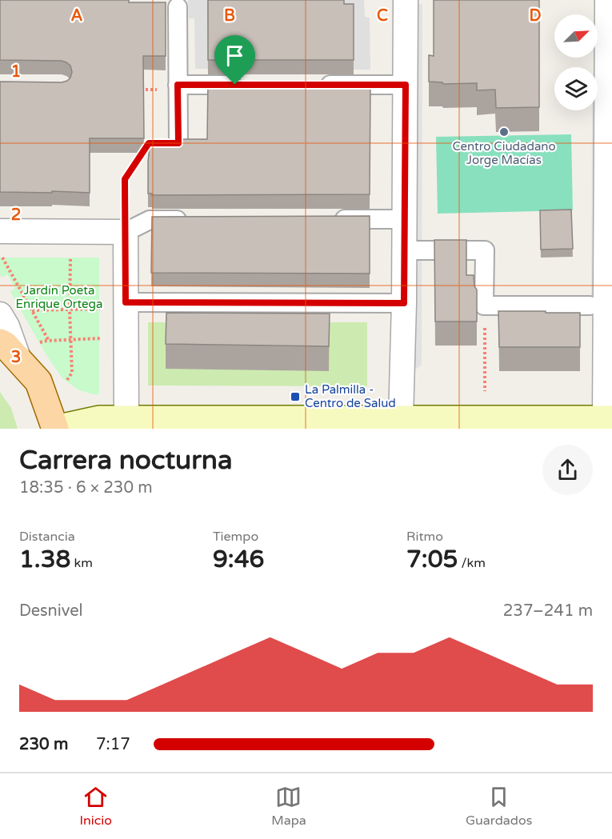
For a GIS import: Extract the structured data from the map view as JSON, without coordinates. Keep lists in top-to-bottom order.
{
  "parks": ["Jardín Poeta Enrique Ortega"],
  "places": {
    "other": ["Centro Ciudadano Jorge Macías"],
    "transit": ["La Palmilla - Centro de Salud"]
  },
  "north": "top right",
  "page": {
    "heading": ["Carrera nocturna", "18:35 · 6 × 230 m"],
    "stats": [
      ["Distancia", "1.38 km"],
      ["Tiempo", "9:46"],
      ["Ritmo", "7:05 /km"]
    ],
    "chart": ["Desnivel", "237–241 m"],
    "list": [
      {
        "name": "230 m",
        "note": "7:17"
      }
    ],
    "tabs": ["Inicio", "Mapa", "Guardados"]
  },
  "grid": {
    "columns": [
      "A",
      "B",
      "C",
      "D"
    ],
    "rows": ["1", "2", "3"]
  }
}
